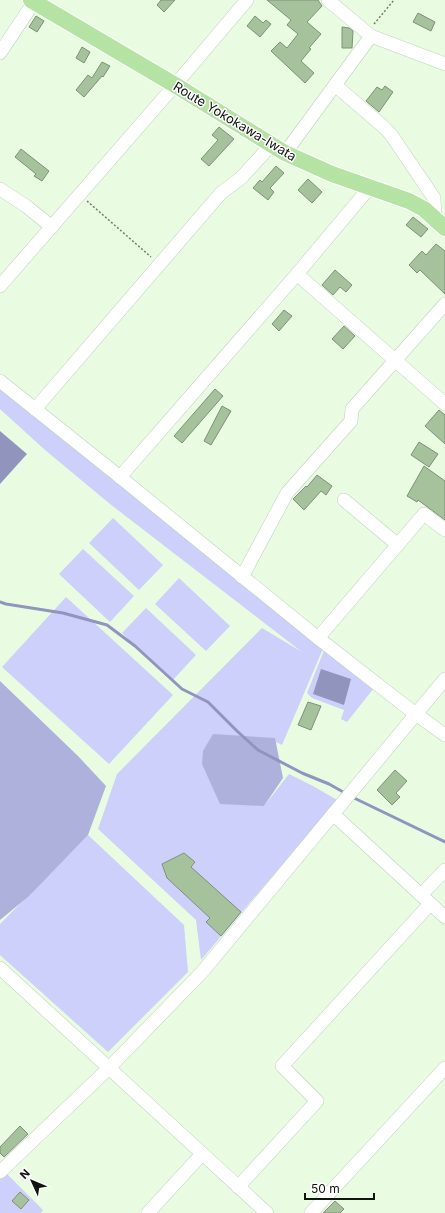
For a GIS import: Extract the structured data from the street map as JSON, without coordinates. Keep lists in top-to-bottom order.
{
  "streets": {
    "main road": ["Route Yokokawa-Iwata"]
  },
  "scale_bar": "50 m",
  "north": "top left"
}
